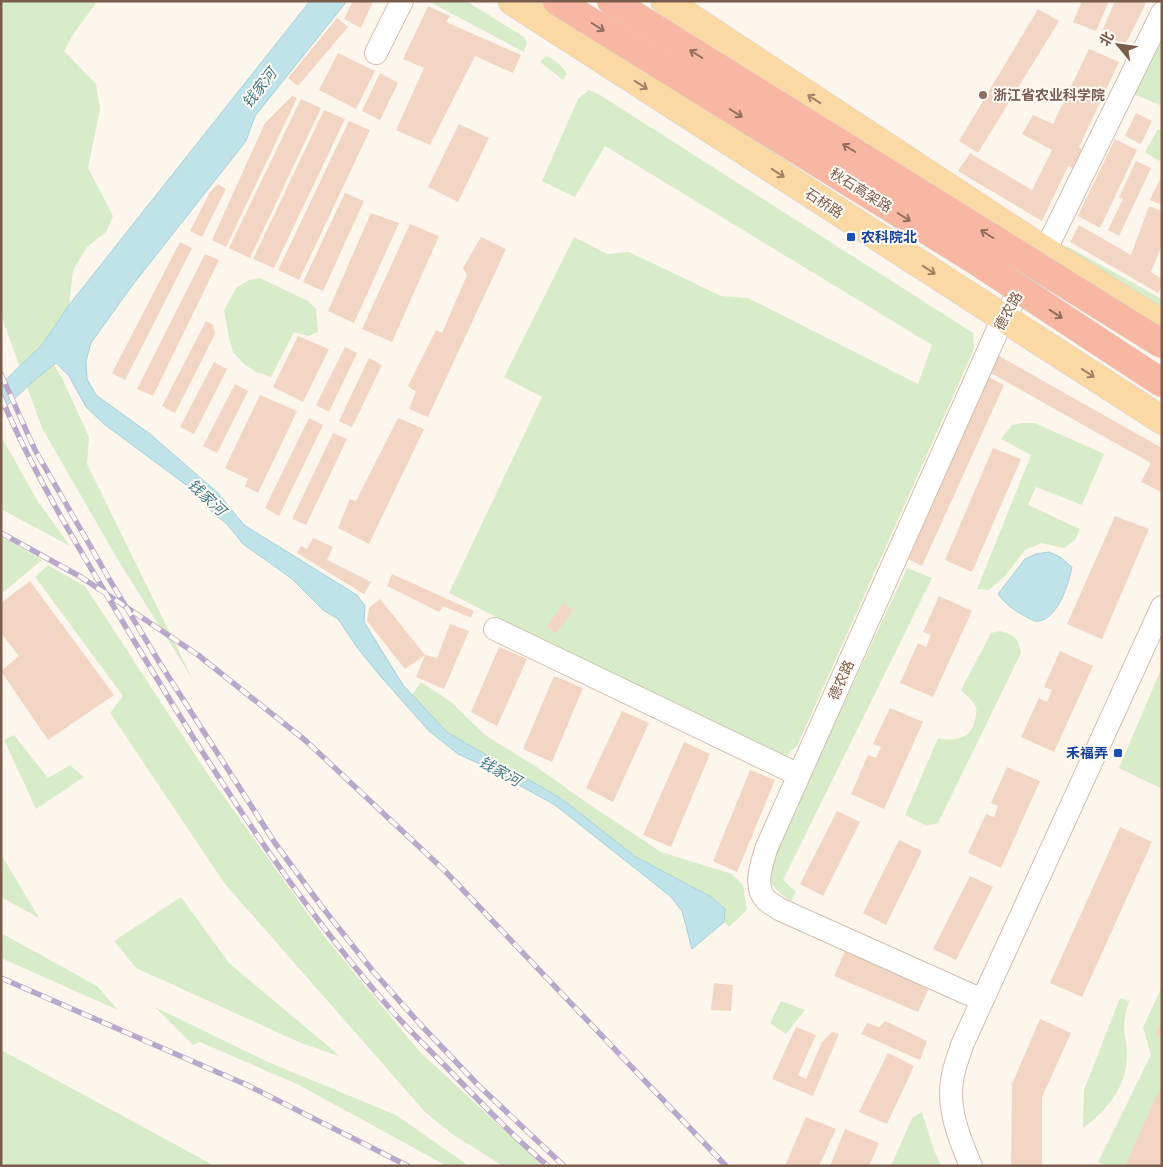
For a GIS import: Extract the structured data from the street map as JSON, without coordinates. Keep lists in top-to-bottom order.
{
  "streets": {
    "highway": ["秋石高架路"],
    "main road": ["石桥路"],
    "street": ["德农路"]
  },
  "crossings": [
    ["石桥路", "德农路"]
  ],
  "water": ["钱家河"],
  "places": {
    "other": ["浙江省农业科学院"],
    "transit": ["农科院北", "禾福弄"]
  },
  "north": "top left"
}
